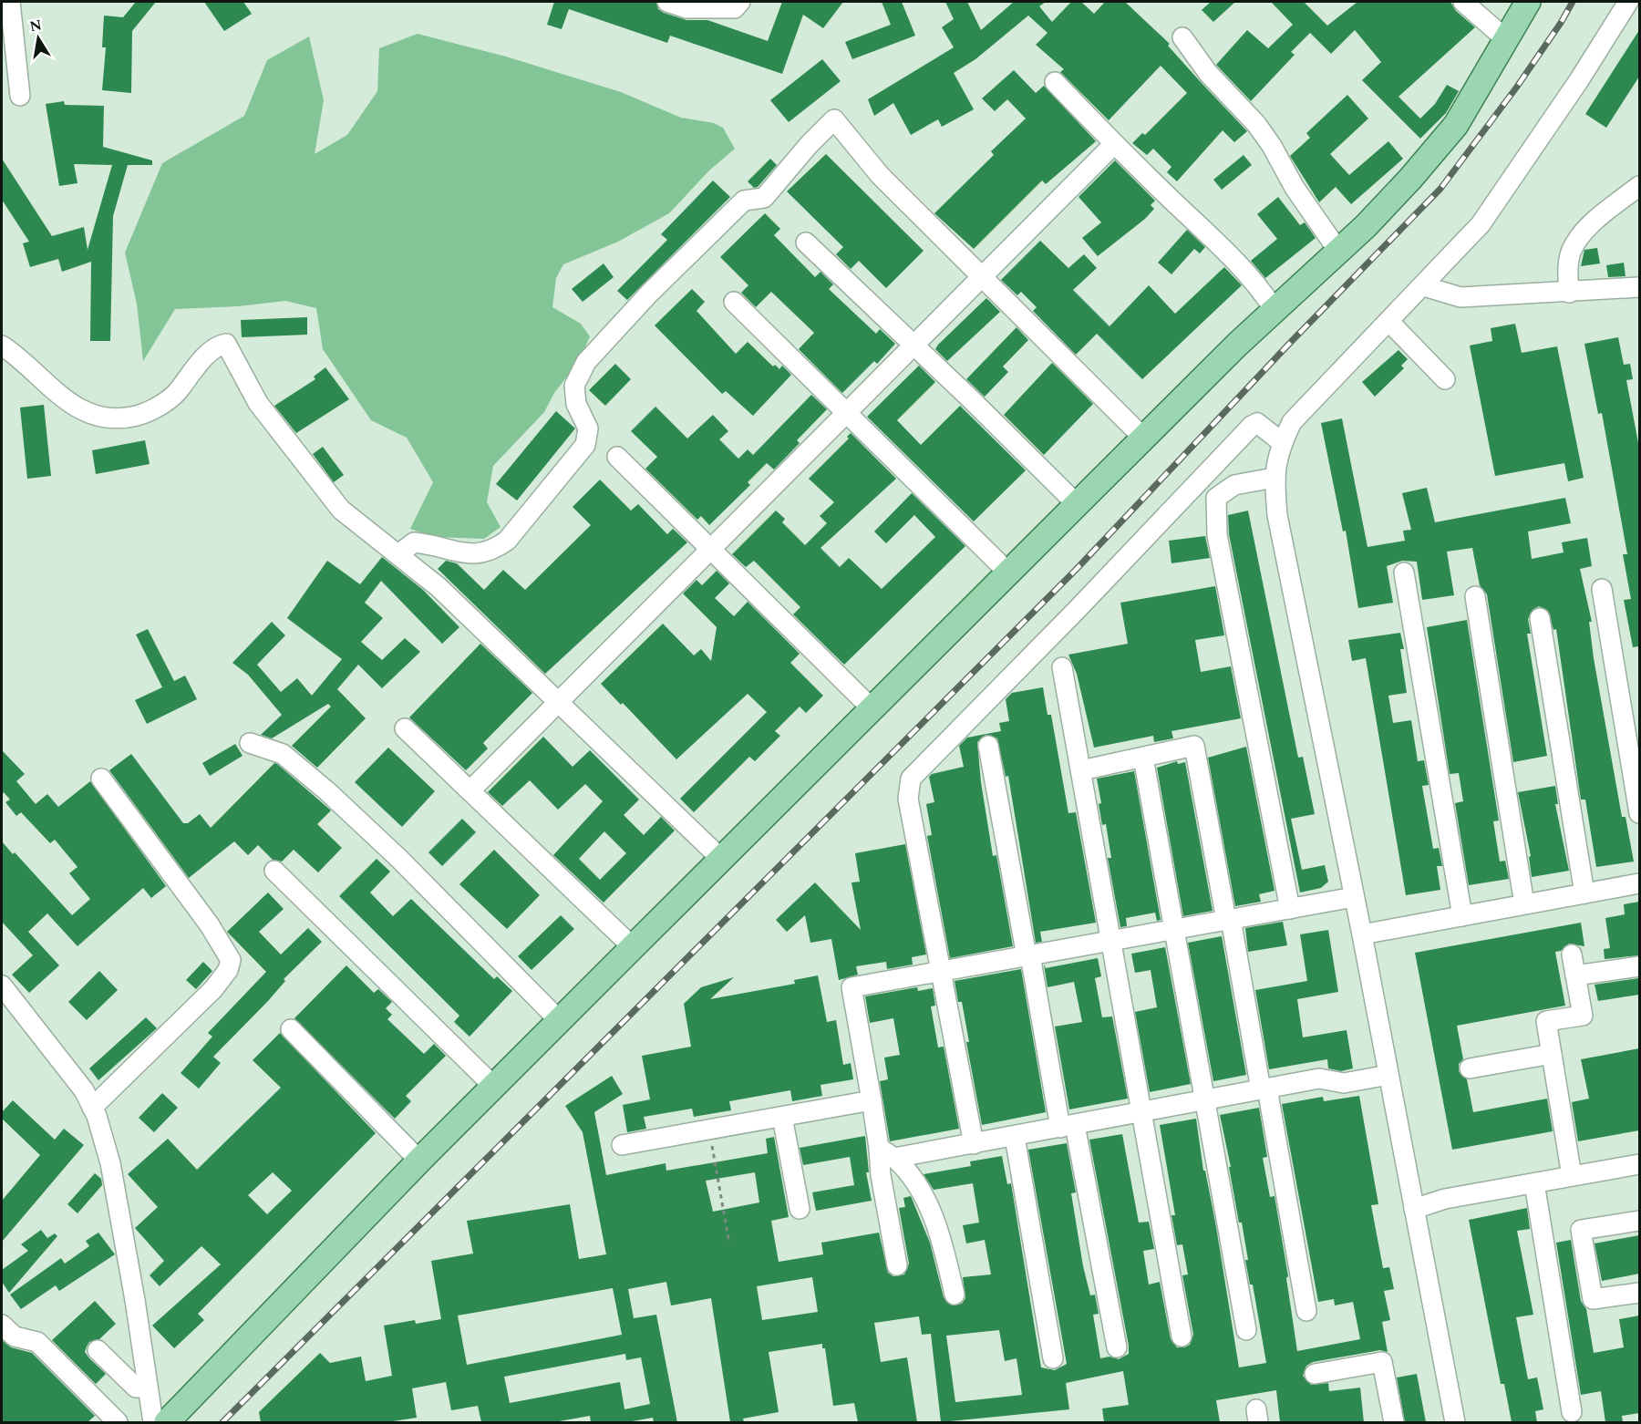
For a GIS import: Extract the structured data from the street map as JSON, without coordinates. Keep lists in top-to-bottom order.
{
  "north": "top"
}
